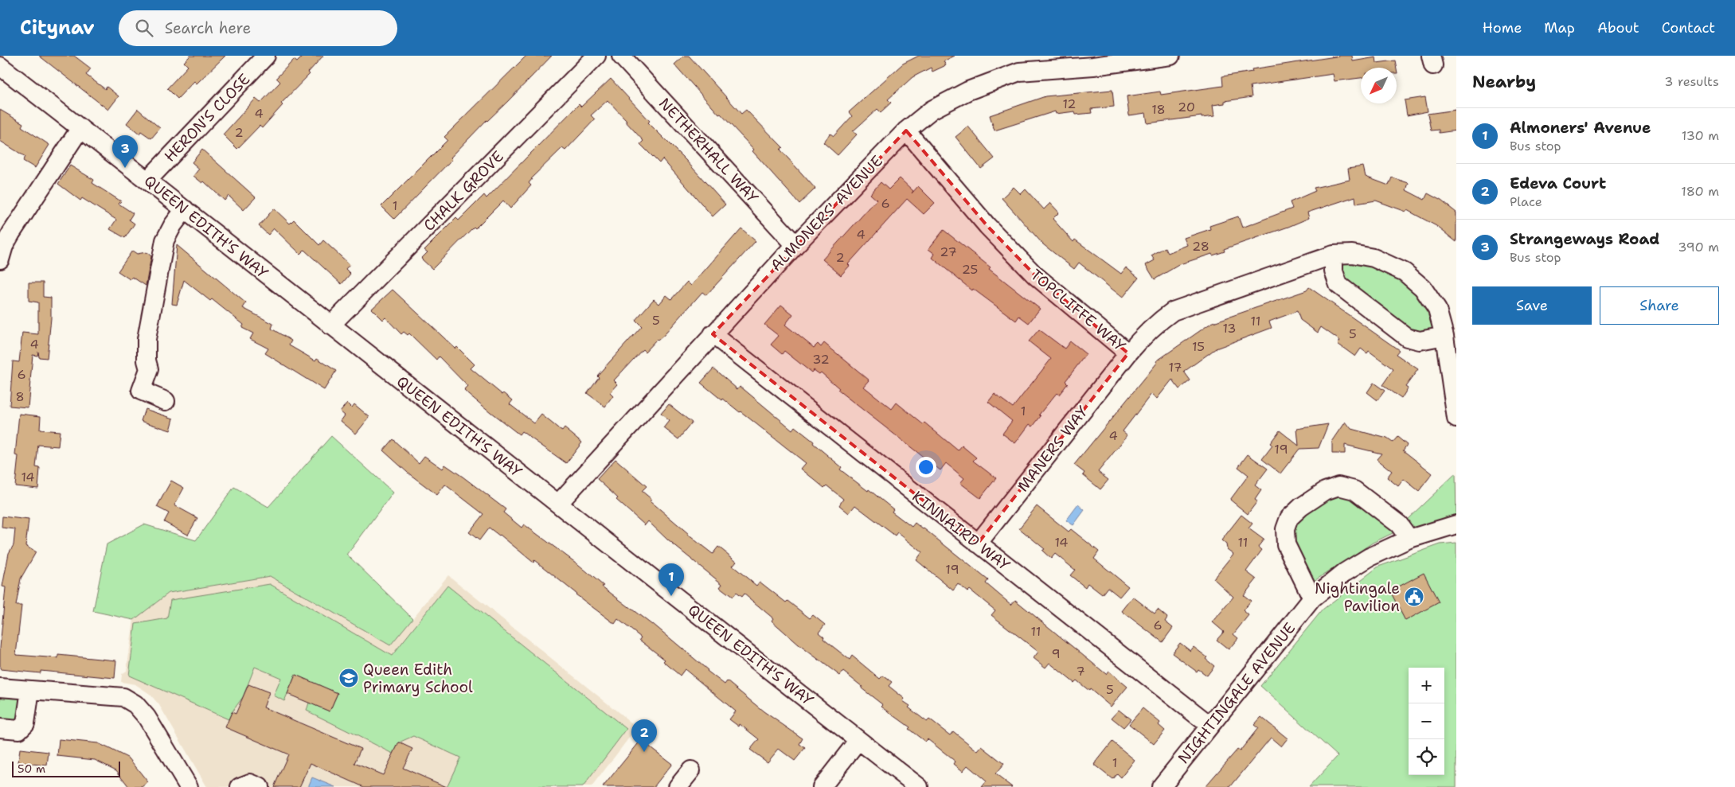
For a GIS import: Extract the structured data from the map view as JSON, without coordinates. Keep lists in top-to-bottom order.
{
  "streets": {
    "street": [
      "HERON'S CLOSE",
      "NETHERHALL WAY",
      "CHALK GROVE",
      "ALMONERS' AVENUE",
      "QUEEN EDITH'S WAY",
      "TOPCLIFFE WAY",
      "MANERS WAY",
      "KINNAIRD WAY",
      "NIGHTINGALE AVENUE"
    ]
  },
  "crossings": [
    ["HERON'S CLOSE", "QUEEN EDITH'S WAY"],
    ["NETHERHALL WAY", "ALMONERS' AVENUE"],
    ["CHALK GROVE", "QUEEN EDITH'S WAY"],
    ["ALMONERS' AVENUE", "QUEEN EDITH'S WAY"],
    ["ALMONERS' AVENUE", "TOPCLIFFE WAY"],
    ["ALMONERS' AVENUE", "KINNAIRD WAY"],
    ["TOPCLIFFE WAY", "MANERS WAY"],
    ["MANERS WAY", "KINNAIRD WAY"],
    ["KINNAIRD WAY", "NIGHTINGALE AVENUE"]
  ],
  "places": {
    "public building": ["Nightingale Pavilion"],
    "school or university": ["Queen Edith Primary School"]
  },
  "house_numbers": [
    "12",
    "20",
    "18",
    "4",
    "2",
    "6",
    "1",
    "4",
    "28",
    "27",
    "2",
    "25",
    "5",
    "11",
    "13",
    "5",
    "4",
    "15",
    "32",
    "17",
    "6",
    "8",
    "1",
    "4",
    "19",
    "14",
    "14",
    "11",
    "19",
    "6",
    "11",
    "9",
    "7",
    "5",
    "1"
  ],
  "scale_bar": "50 m",
  "north": "bottom left",
  "page": {
    "header": "Citynav",
    "search": "Search here",
    "nav": [
      "Home",
      "Map",
      "About",
      "Contact"
    ],
    "heading": ["Nearby", "3 results"],
    "list": [
      {
        "mark": "1",
        "name": "Almoners' Avenue",
        "note": "Bus stop",
        "value": "130 m"
      },
      {
        "mark": "2",
        "name": "Edeva Court",
        "note": "Place",
        "value": "180 m"
      },
      {
        "mark": "3",
        "name": "Strangeways Road",
        "note": "Bus stop",
        "value": "390 m"
      }
    ],
    "pins": ["3", "1", "2"],
    "buttons": ["Save", "Share"],
    "map_buttons": ["+", "−"],
    "scale": "50 m"
  }
}
